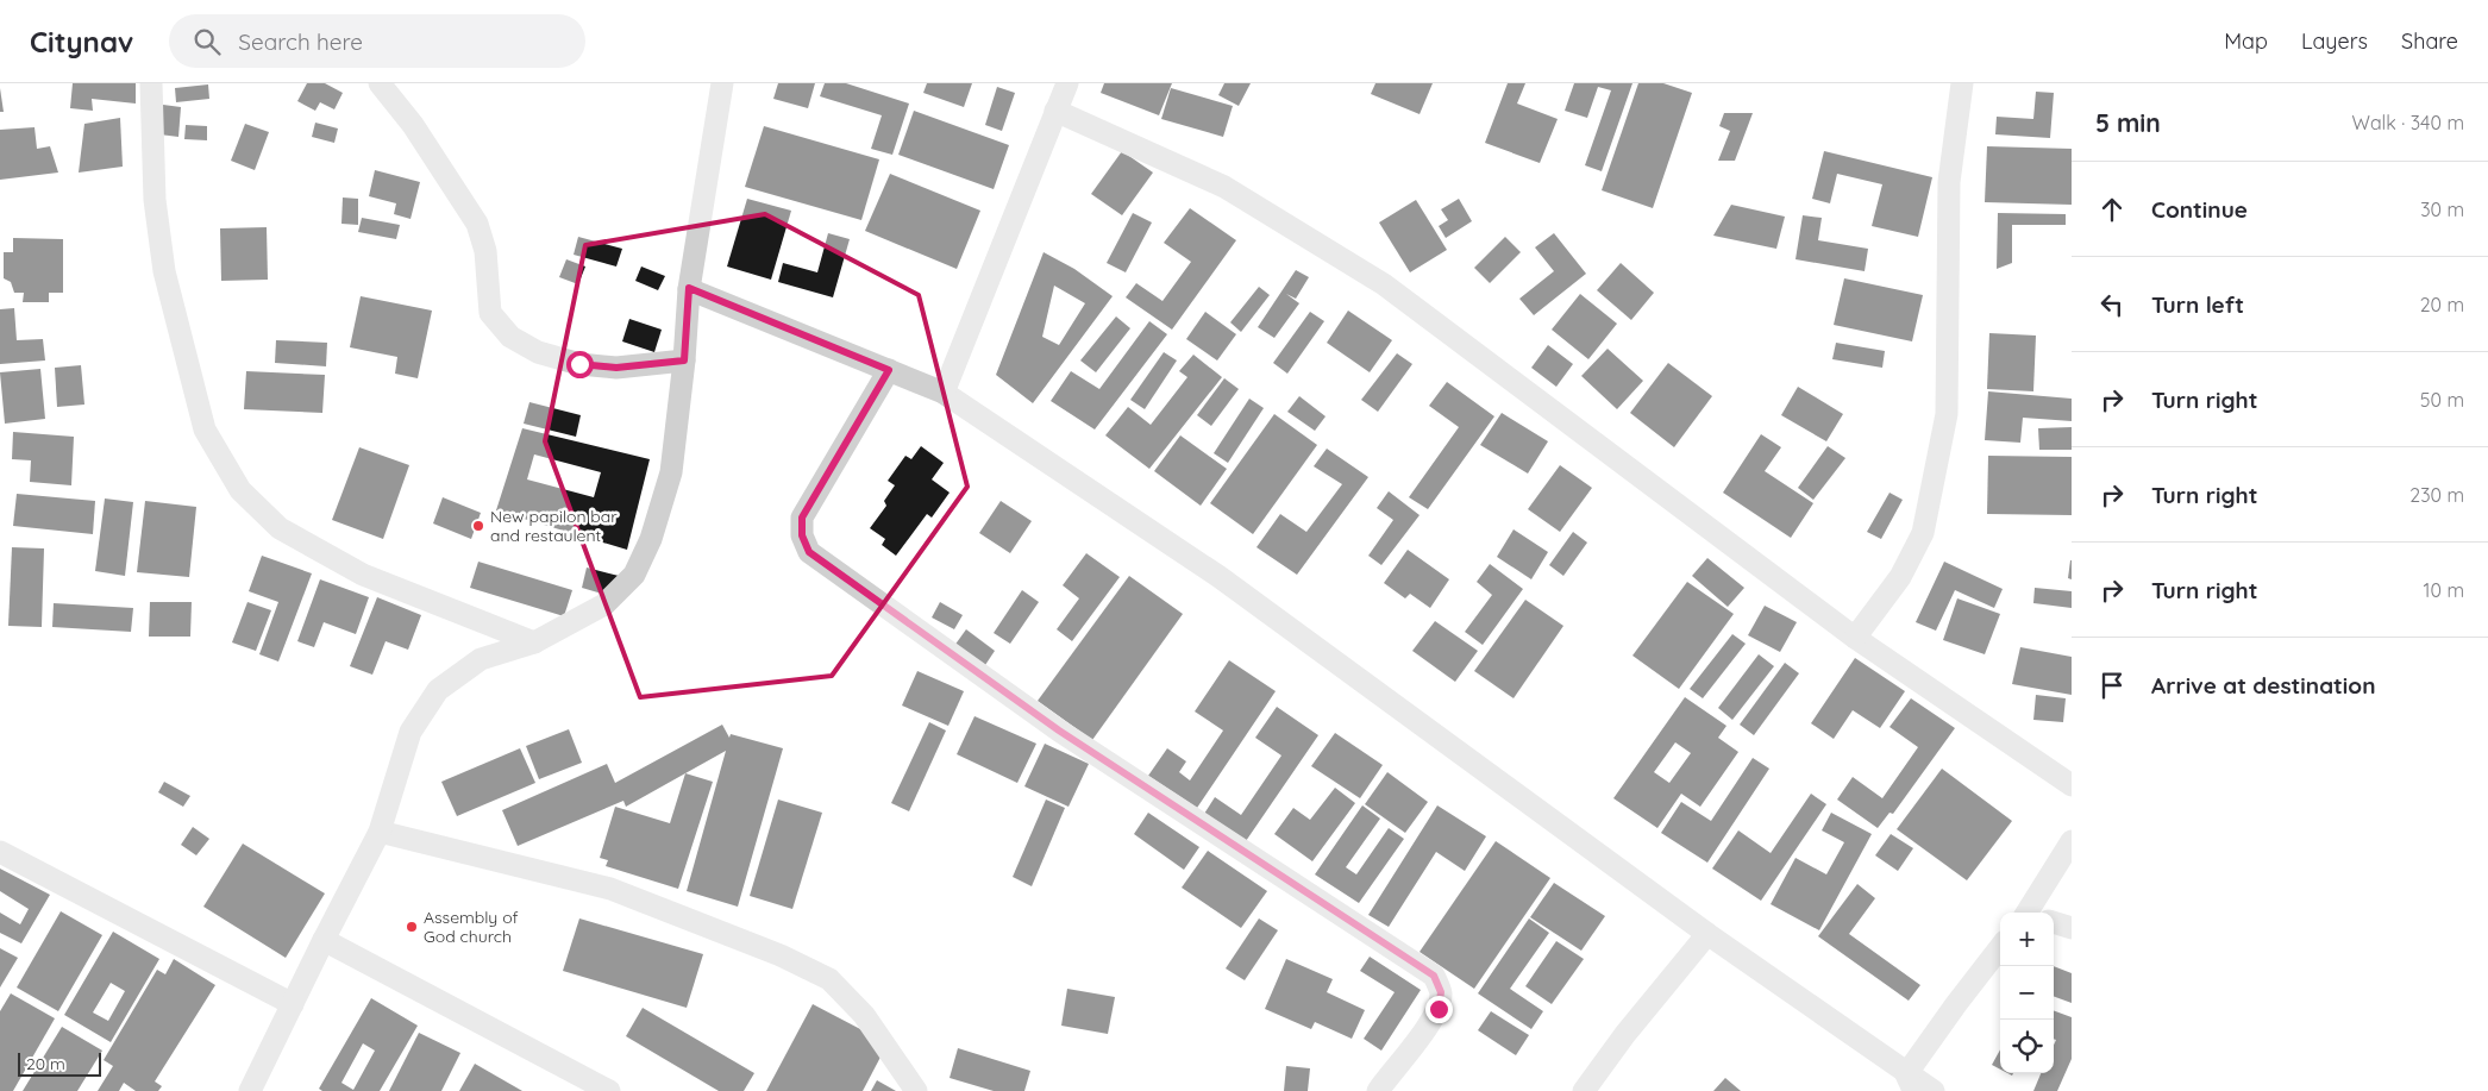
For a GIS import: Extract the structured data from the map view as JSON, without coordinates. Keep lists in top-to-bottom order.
{
  "places": ["New papilon bar and restaulent", "Assembly of God church"],
  "scale_bar": "20 m",
  "page": {
    "header": "Citynav",
    "search": "Search here",
    "nav": ["Map", "Layers", "Share"],
    "heading": ["5 min", "Walk · 340 m"],
    "list": [
      ["Continue", "30 m"],
      ["Turn left", "20 m"],
      ["Turn right", "50 m"],
      ["Turn right", "230 m"],
      ["Turn right", "10 m"],
      "Arrive at destination"
    ],
    "map_buttons": ["+", "−"],
    "scale": "20 m"
  }
}
